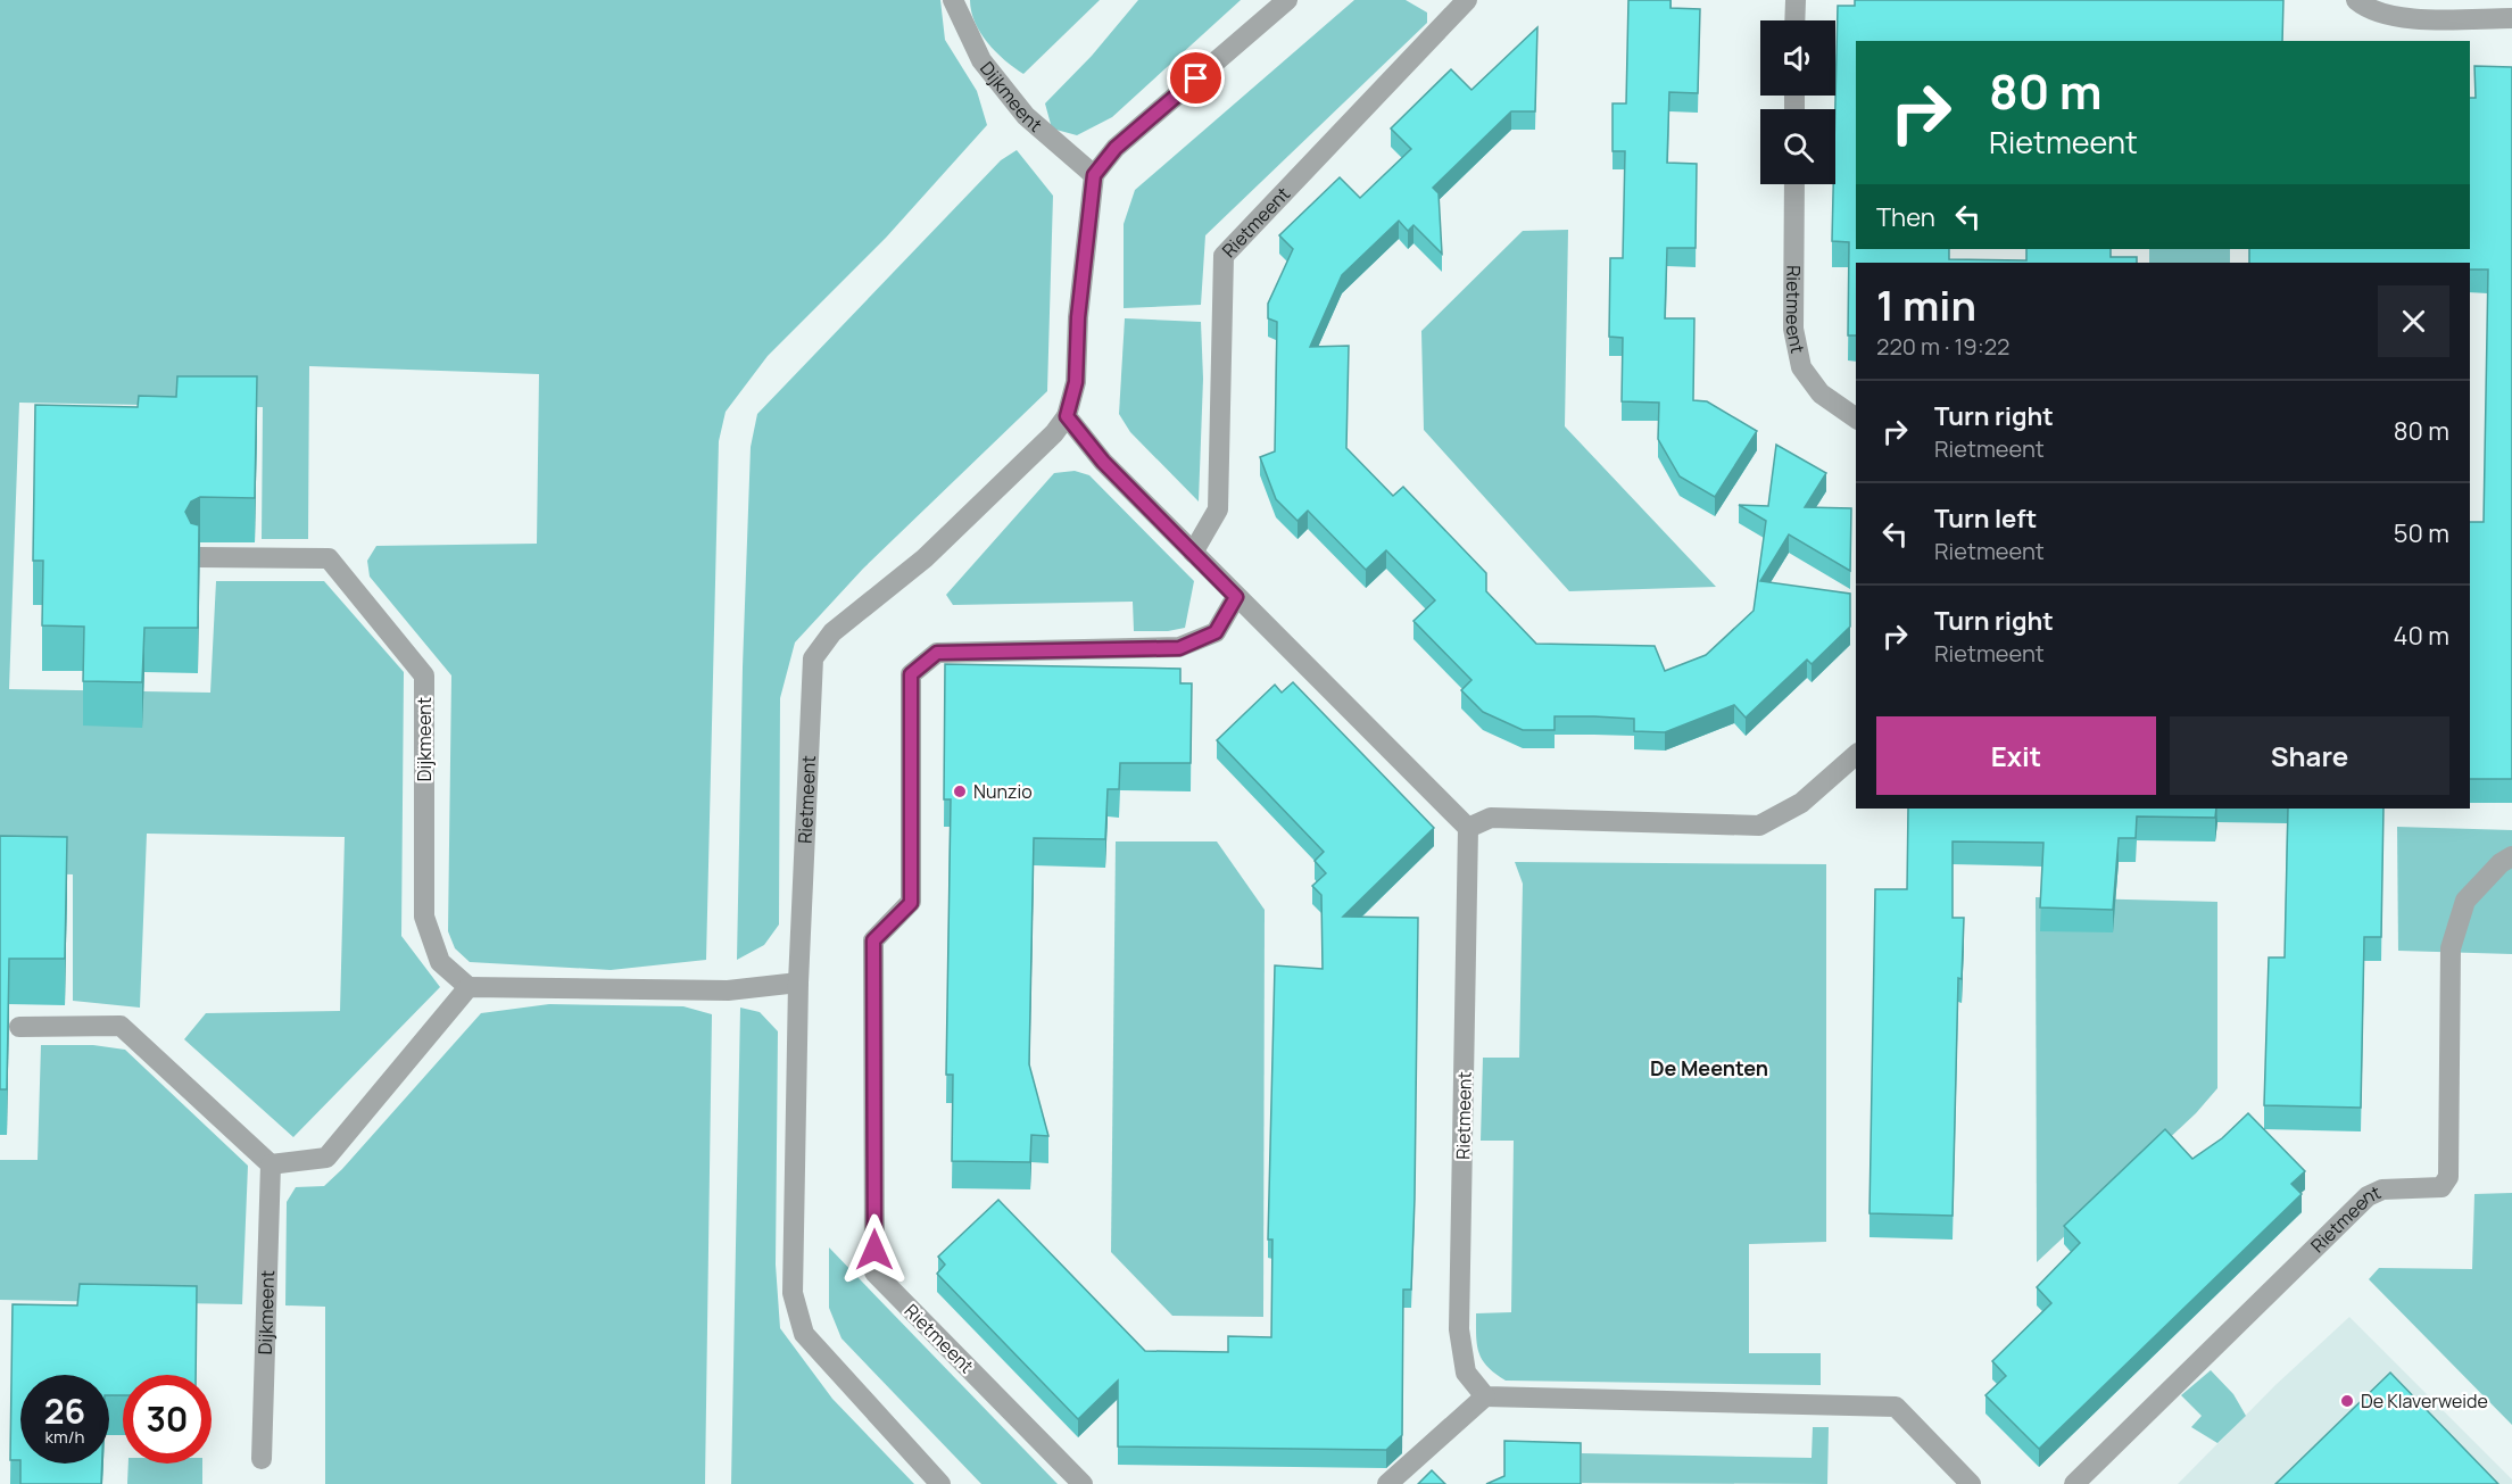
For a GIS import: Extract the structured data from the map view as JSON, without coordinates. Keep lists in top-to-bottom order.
{
  "streets": {
    "street": ["Dijkmeent", "Rietmeent"]
  },
  "crossings": [
    ["Dijkmeent", "Rietmeent"]
  ],
  "districts": ["De Meenten"],
  "places": ["Nunzio", "De Klaverweide"],
  "page": {
    "turn": ["80 m", "Rietmeent"],
    "then": "Then",
    "heading": ["1 min", "220 m · 19:22"],
    "list": [
      {
        "name": "Turn right",
        "note": "Rietmeent",
        "value": "80 m"
      },
      {
        "name": "Turn left",
        "note": "Rietmeent",
        "value": "50 m"
      },
      {
        "name": "Turn right",
        "note": "Rietmeent",
        "value": "40 m"
      }
    ],
    "buttons": ["Exit", "Share"],
    "speed": "26 km/h",
    "limit": "30"
  }
}
